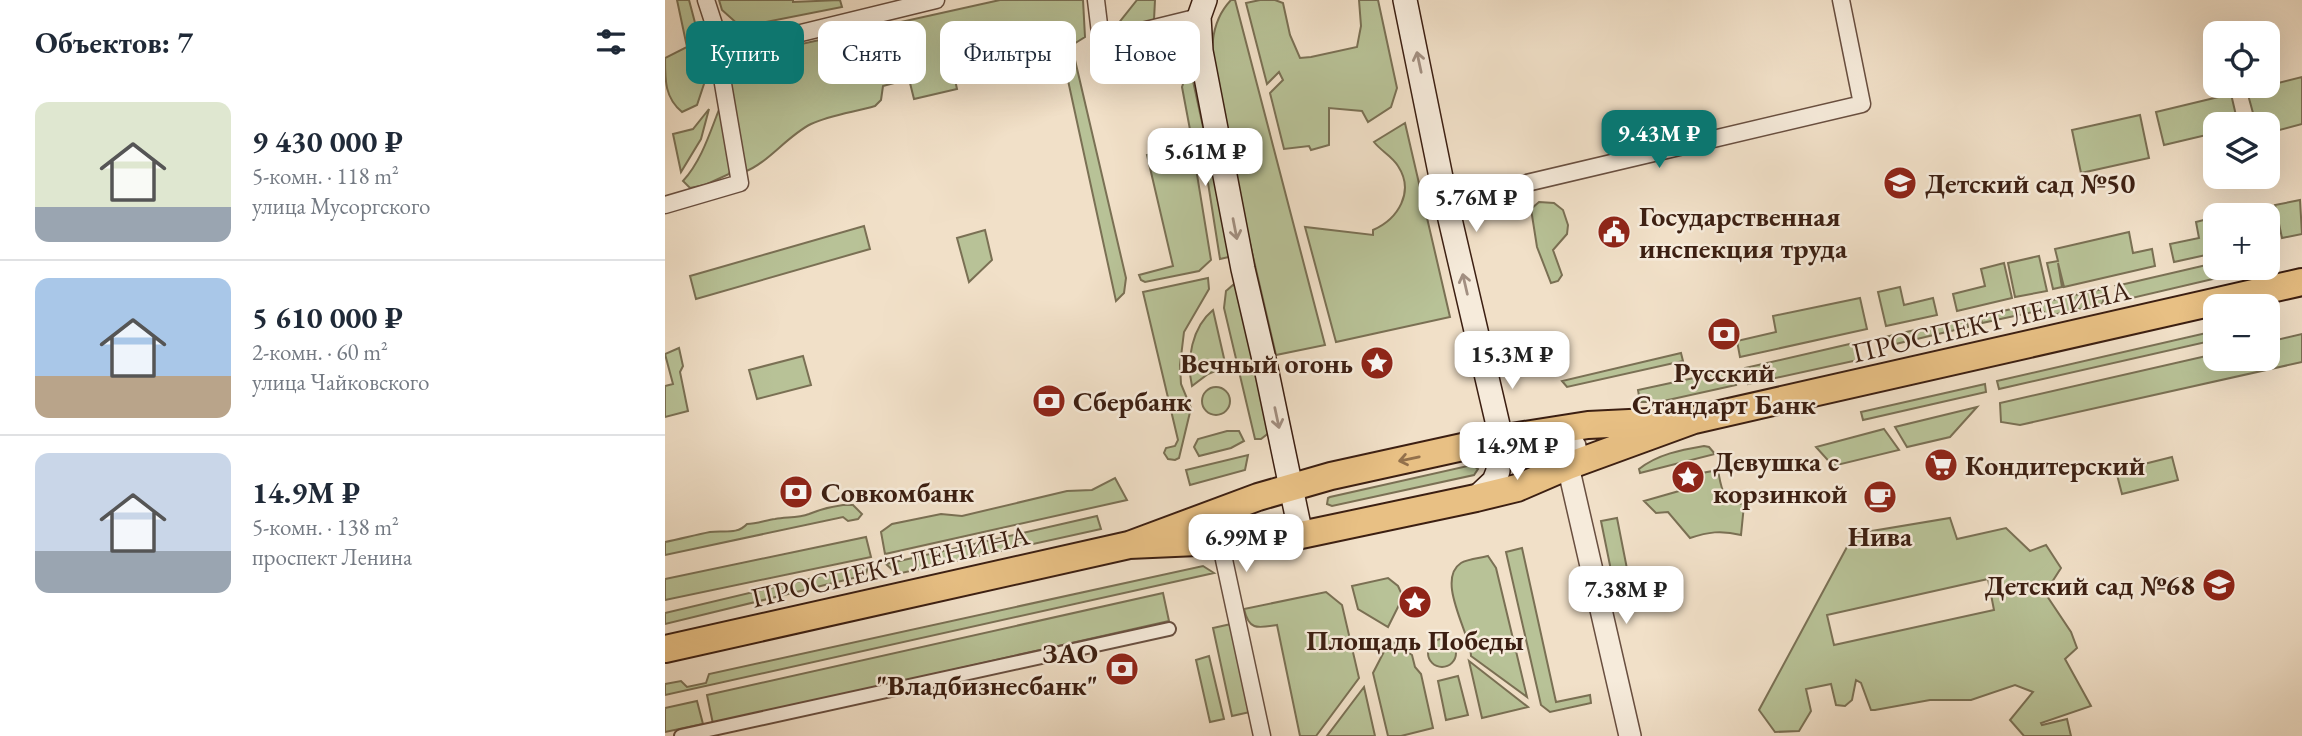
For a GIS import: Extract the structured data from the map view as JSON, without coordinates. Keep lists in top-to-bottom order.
{
  "streets": {
    "main road": ["ПРОСПЕКТ ЛЕНИНА"]
  },
  "places": {
    "school or university": ["Детский сад №50", "Детский сад №68"],
    "public building": ["Государственная инспекция труда"],
    "bank": [
      "Русский Стандарт Банк",
      "Сбербанк",
      "Совкомбанк",
      "ЗАО \"Владбизнесбанк\""
    ],
    "place": ["Вечный огонь", "Девушка с корзинкой", "Площадь Победы"],
    "supermarket": ["Кондитерский"],
    "cafe": ["Нива"]
  },
  "page": {
    "heading": "Объектов: 7",
    "map_buttons": ["+", "−"],
    "chip": [
      "Купить",
      "Снять",
      "Фильтры",
      "Новое"
    ],
    "list": [
      {
        "name": "9 430 000 ₽",
        "note": "5-комн. · 118 m² · улица Мусоргского"
      },
      {
        "name": "5 610 000 ₽",
        "note": "2-комн. · 60 m² · улица Чайковского"
      },
      {
        "name": "14.9M ₽",
        "note": "5-комн. · 138 m² · проспект Ленина"
      }
    ],
    "price": [
      "9.43M ₽",
      "5.61M ₽",
      "5.76M ₽",
      "15.3M ₽",
      "14.9M ₽",
      "6.99M ₽",
      "7.38M ₽"
    ]
  }
}
